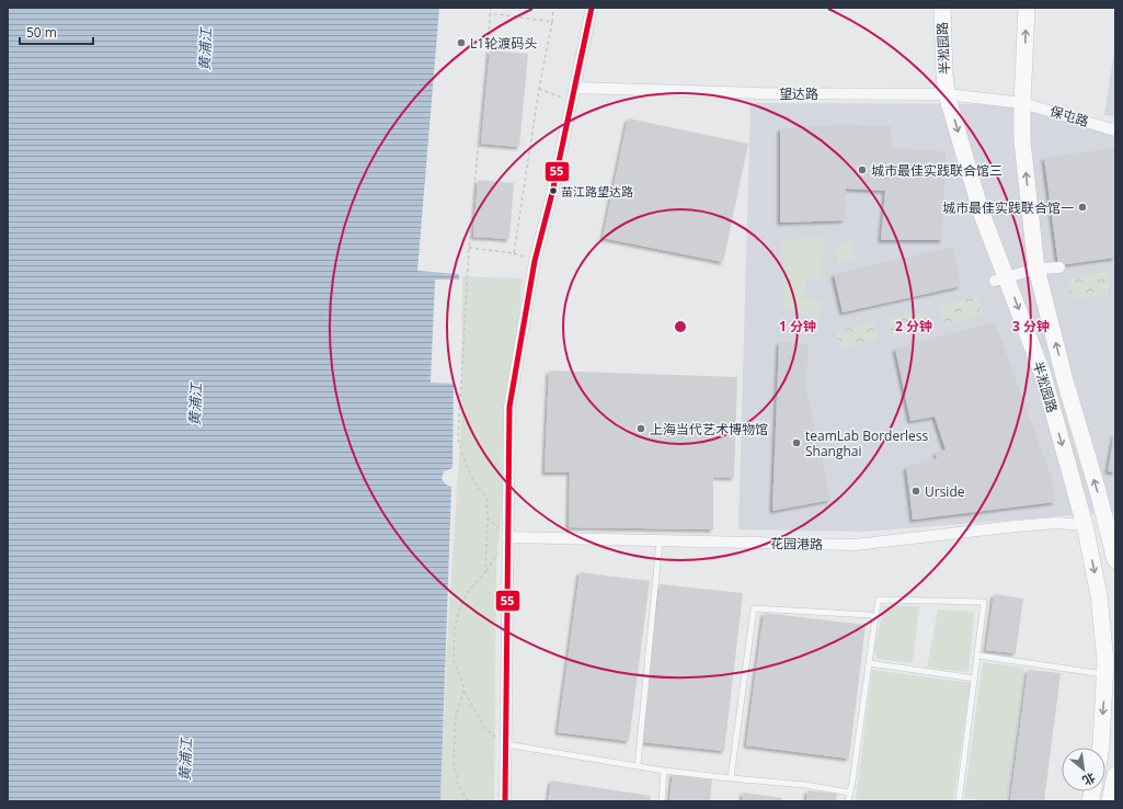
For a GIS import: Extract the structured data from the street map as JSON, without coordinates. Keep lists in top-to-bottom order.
{
  "streets": {
    "main road": ["半淞园路"],
    "street": ["望达路", "保屯路", "花园港路"]
  },
  "crossings": [
    ["半淞园路", "望达路"],
    ["半淞园路", "保屯路"],
    ["半淞园路", "花园港路"],
    ["望达路", "保屯路"]
  ],
  "water": ["黄浦江"],
  "places": [
    "L1轮渡码头",
    "城市最佳实践联合馆三",
    "苗江路望达路",
    "城市最佳实践联合馆一",
    "上海当代艺术博物馆",
    "teamLab Borderless Shanghai",
    "Urside"
  ],
  "lines": ["transit line 55"],
  "scale_bar": "50 m",
  "north": "bottom right",
  "rings": ["1 分钟", "2 分钟", "3 分钟"]
}
